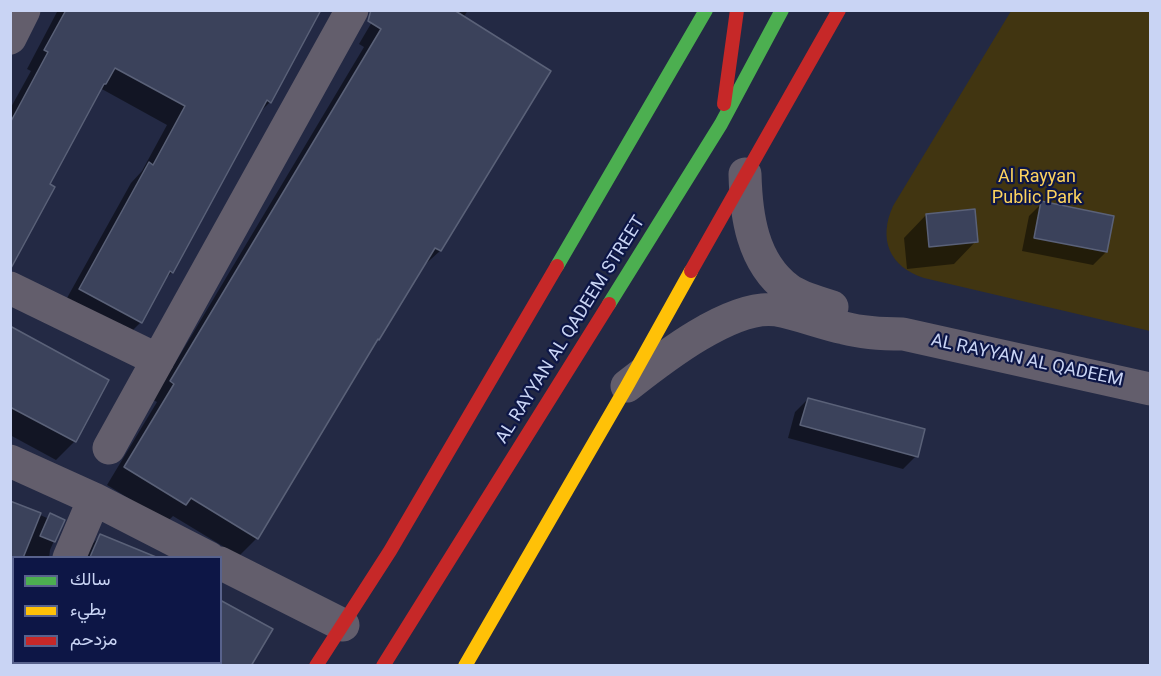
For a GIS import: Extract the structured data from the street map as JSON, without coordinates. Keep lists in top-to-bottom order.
{
  "streets": {
    "street": ["AL RAYYAN AL QADEEM STREET", "AL RAYYAN AL QADEEM"]
  },
  "parks": ["Al Rayyan Public Park"],
  "legend": ["سالك", "بطيء", "مزدحم"]
}
